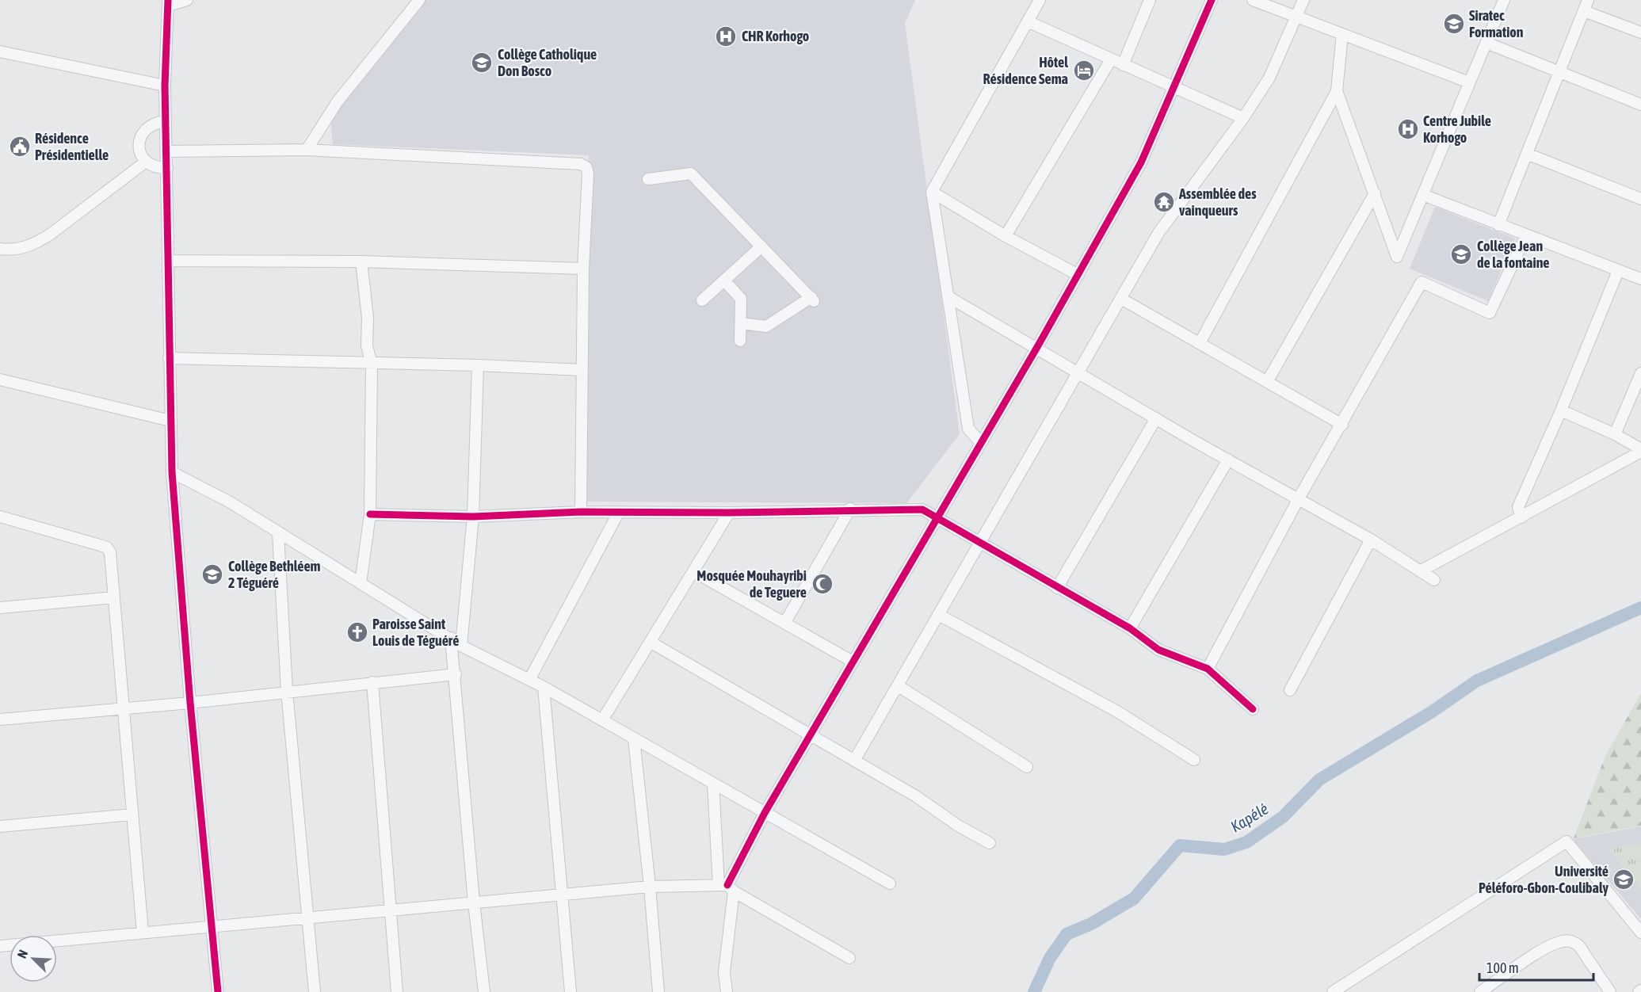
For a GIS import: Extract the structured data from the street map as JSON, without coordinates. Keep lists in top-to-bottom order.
{
  "water": ["Kapélé"],
  "places": {
    "school or university": [
      "Siratec Formation",
      "Collège Catholique Don Bosco",
      "Collège Jean de la fontaine",
      "Collège Bethléem 2 Téguéré",
      "Université Péléforo-Gbon-Coulibaly"
    ],
    "hospital": ["CHR Korhogo", "Centre Jubile Korhogo"],
    "hotel": ["Hôtel Résidence Sema"],
    "public building": ["Résidence Présidentielle"],
    "temple": ["Assemblée des vainqueurs"],
    "mosque": ["Mosquée Mouhayribi de Teguere"],
    "church": ["Paroisse Saint Louis de Téguéré"]
  },
  "scale_bar": "100 m",
  "north": "top left"
}
